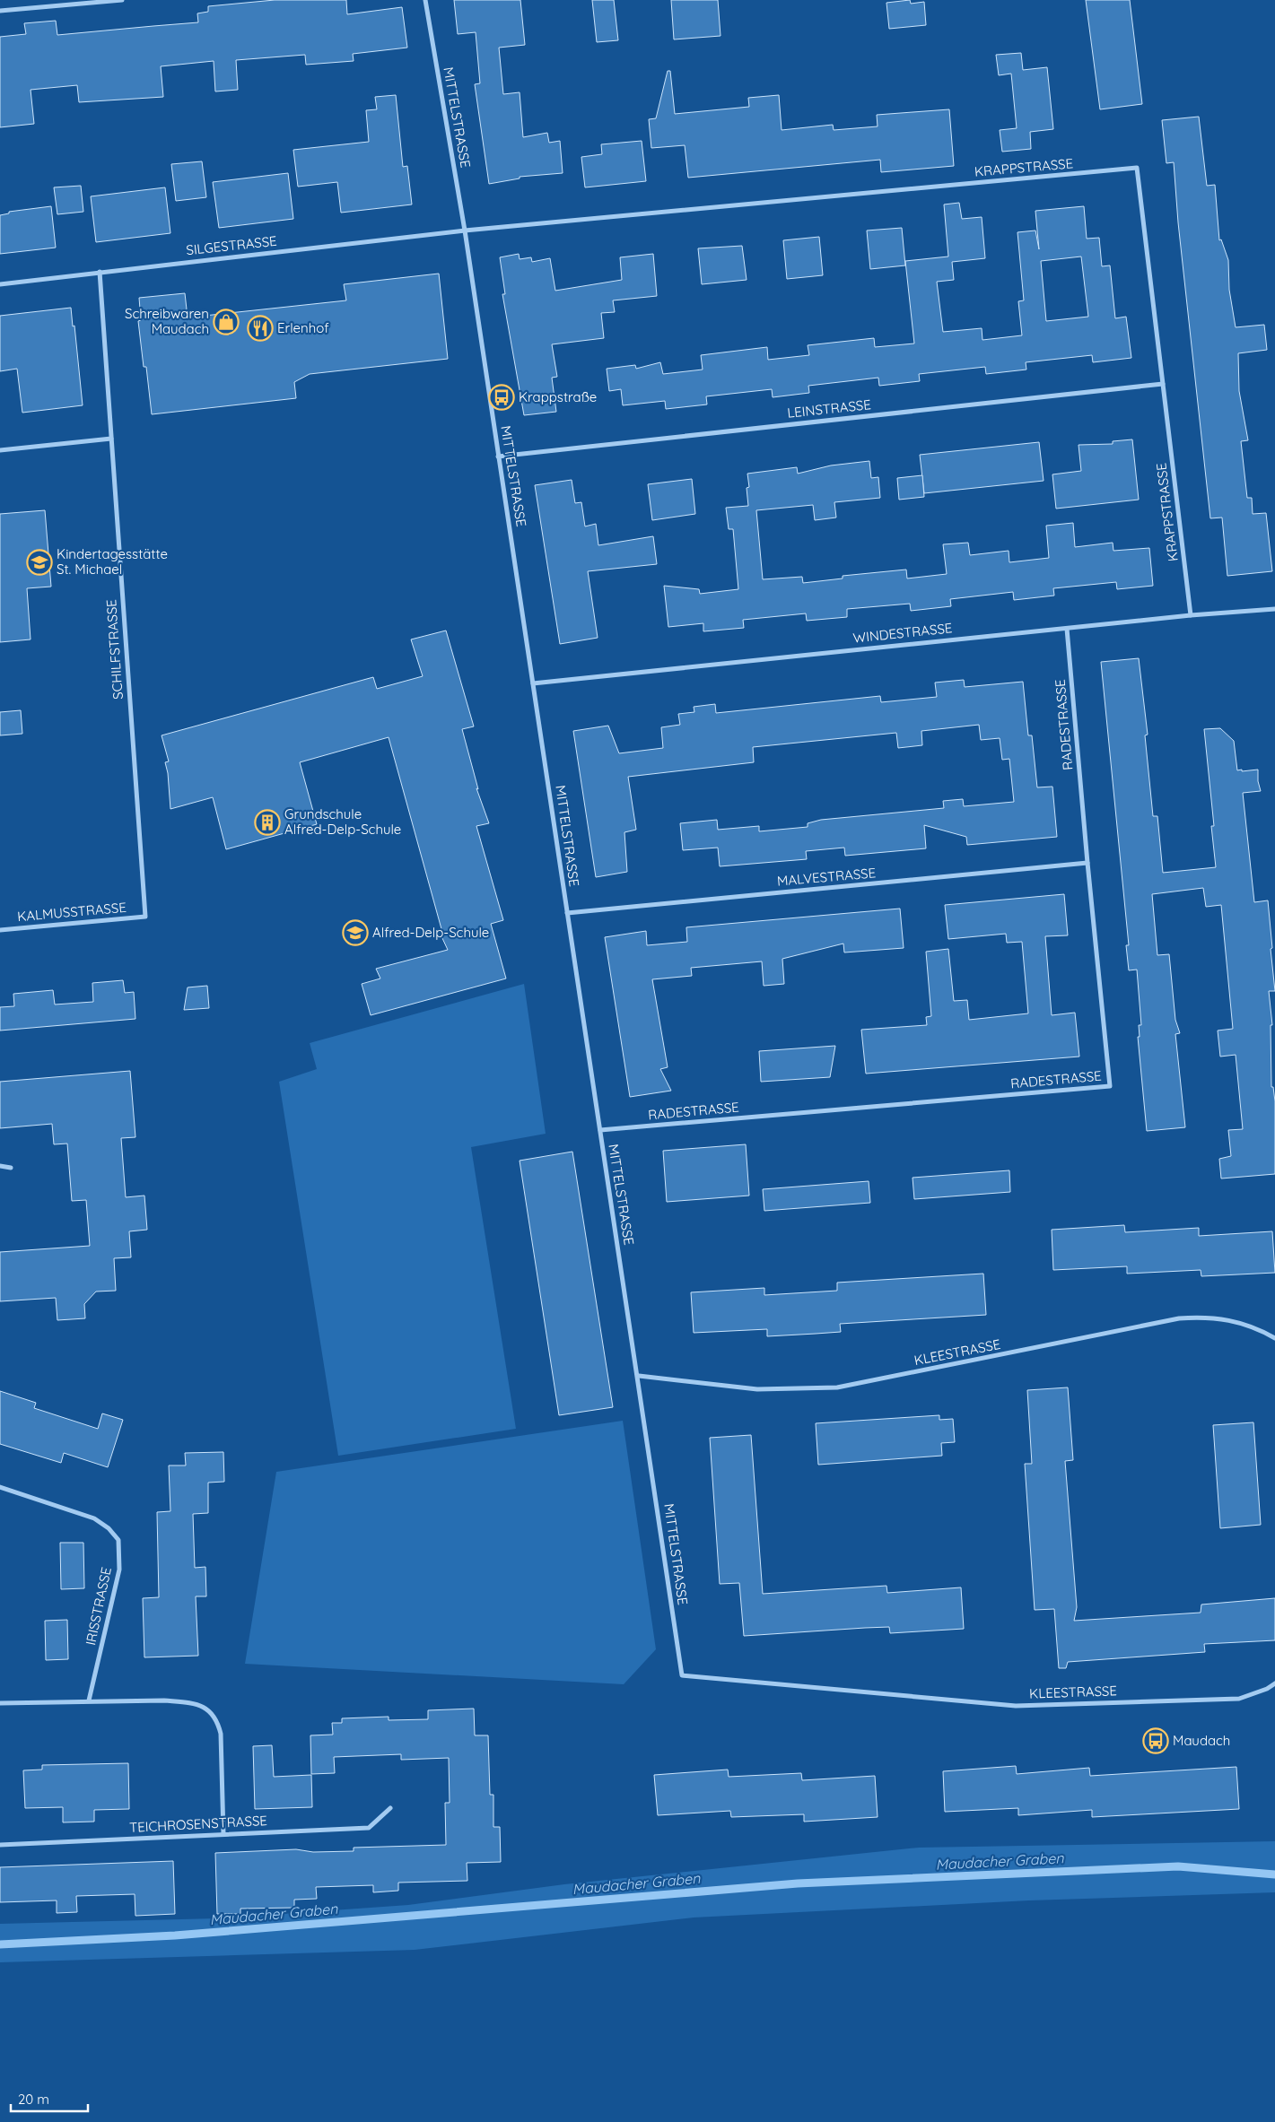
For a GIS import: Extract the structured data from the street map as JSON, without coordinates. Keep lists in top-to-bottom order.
{
  "streets": {
    "street": [
      "MITTELSTRASSE",
      "KRAPPSTRASSE",
      "SILGESTRASSE",
      "LEINSTRASSE",
      "WINDESTRASSE",
      "SCHILFSTRASSE",
      "RADESTRASSE",
      "MALVESTRASSE",
      "KALMUSSTRASSE",
      "KLEESTRASSE",
      "IRISSTRASSE",
      "TEICHROSENSTRASSE"
    ]
  },
  "crossings": [
    ["MITTELSTRASSE", "KRAPPSTRASSE"],
    ["MITTELSTRASSE", "SILGESTRASSE"],
    ["MITTELSTRASSE", "LEINSTRASSE"],
    ["MITTELSTRASSE", "WINDESTRASSE"],
    ["MITTELSTRASSE", "RADESTRASSE"],
    ["MITTELSTRASSE", "MALVESTRASSE"],
    ["MITTELSTRASSE", "KLEESTRASSE"],
    ["KRAPPSTRASSE", "SILGESTRASSE"],
    ["KRAPPSTRASSE", "LEINSTRASSE"],
    ["KRAPPSTRASSE", "WINDESTRASSE"],
    ["SILGESTRASSE", "SCHILFSTRASSE"],
    ["WINDESTRASSE", "RADESTRASSE"],
    ["SCHILFSTRASSE", "KALMUSSTRASSE"],
    ["RADESTRASSE", "MALVESTRASSE"]
  ],
  "water": ["Maudacher Graben"],
  "places": {
    "shop": ["Schreibwaren Maudach"],
    "restaurant": ["Erlenhof"],
    "bus stop": ["Krappstraße", "Maudach"],
    "school or university": ["Kindertagesstätte St. Michael", "Alfred-Delp-Schule"],
    "building": ["Grundschule Alfred-Delp-Schule"]
  },
  "scale_bar": "20 m"
}
